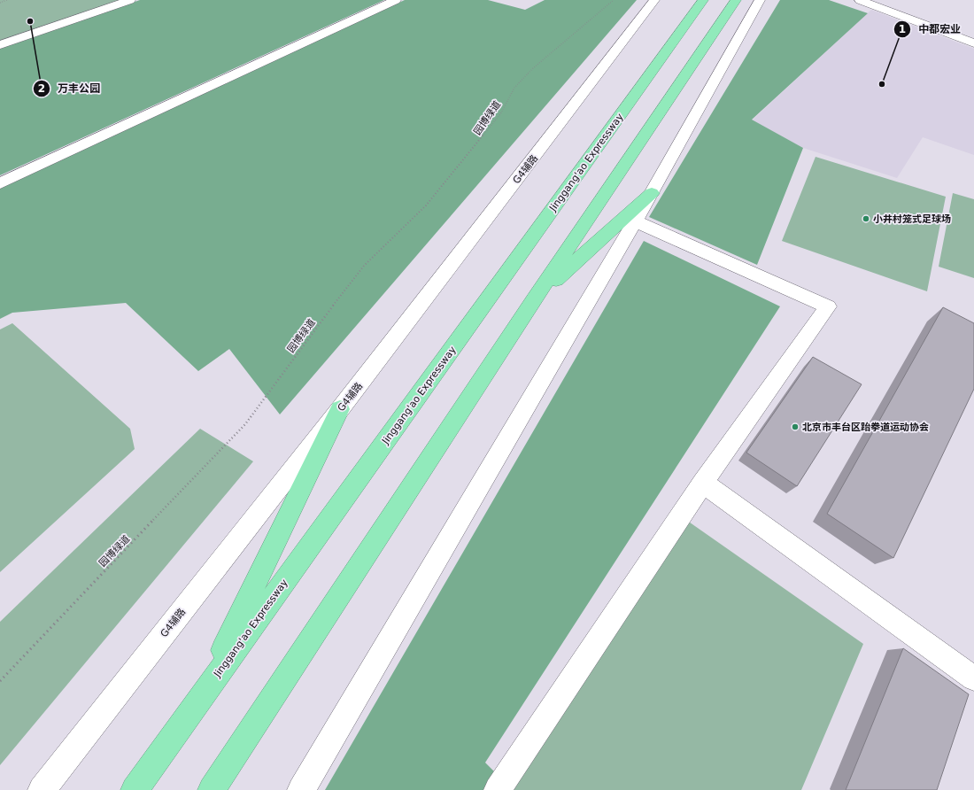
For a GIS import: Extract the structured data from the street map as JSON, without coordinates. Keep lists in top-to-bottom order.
{
  "streets": {
    "highway": ["Jinggang'ao Expressway"],
    "street": ["G4辅路"],
    "path": ["园博绿道"]
  },
  "places": [
    "万丰公园",
    "中都宏业",
    "小井村笼式足球场",
    "北京市丰台区跆拳道运动协会"
  ]
}
